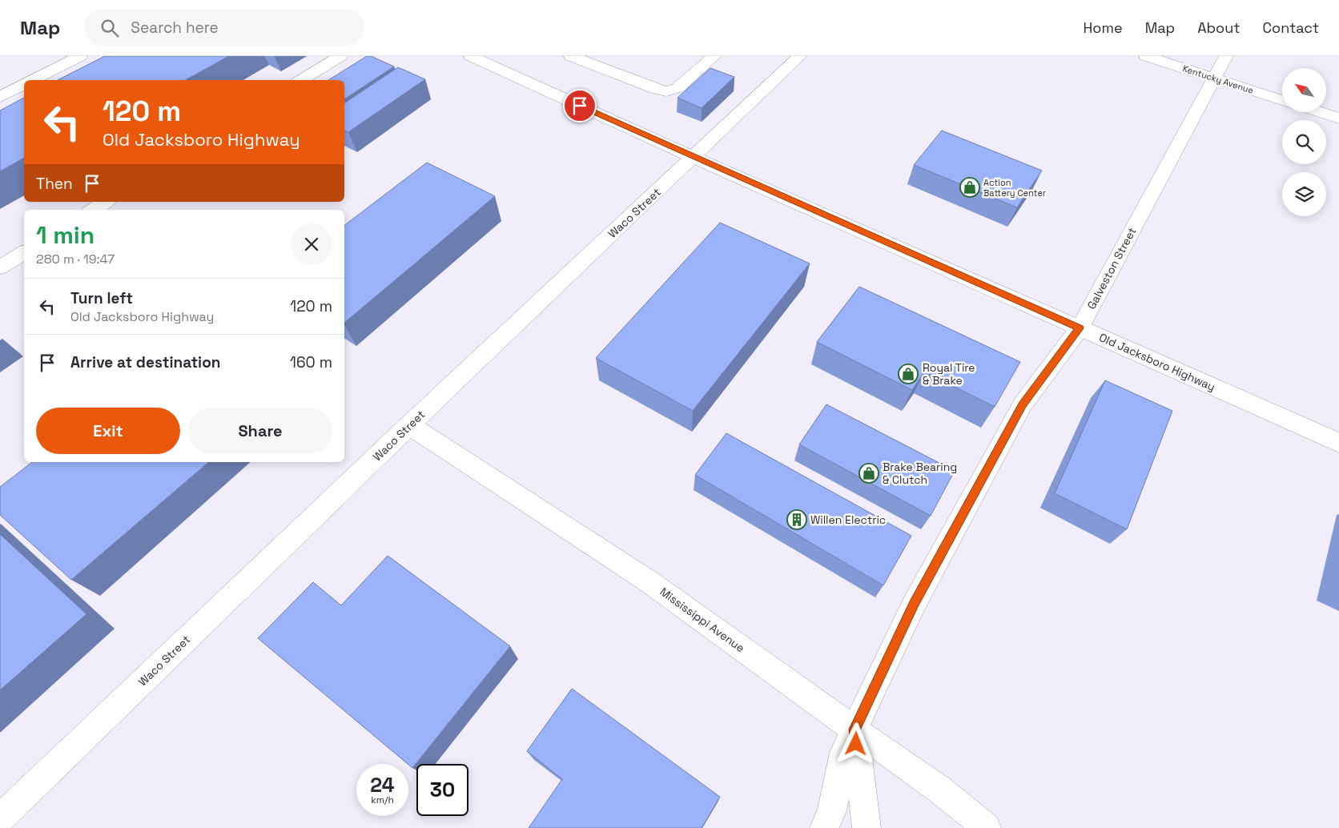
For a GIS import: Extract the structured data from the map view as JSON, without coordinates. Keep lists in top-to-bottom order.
{
  "streets": {
    "street": [
      "Kentucky Avenue",
      "Waco Street",
      "Galveston Street",
      "Old Jacksboro Highway",
      "Mississippi Avenue"
    ]
  },
  "crossings": [
    ["Kentucky Avenue", "Galveston Street"],
    ["Waco Street", "Old Jacksboro Highway"],
    ["Waco Street", "Mississippi Avenue"],
    ["Galveston Street", "Old Jacksboro Highway"],
    ["Galveston Street", "Mississippi Avenue"]
  ],
  "places": {
    "shop": ["Action Battery Center", "Royal Tire & Brake", "Brake Bearing & Clutch"],
    "building": ["Willen Electric"]
  },
  "north": "top left",
  "page": {
    "header": "Map",
    "search": "Search here",
    "nav": [
      "Home",
      "Map",
      "About",
      "Contact"
    ],
    "turn": ["120 m", "Old Jacksboro Highway"],
    "then": "Then",
    "heading": ["1 min", "280 m · 19:47"],
    "list": [
      {
        "name": "Turn left",
        "note": "Old Jacksboro Highway",
        "value": "120 m"
      },
      {
        "name": "Arrive at destination",
        "value": "160 m"
      }
    ],
    "buttons": ["Exit", "Share"],
    "speed": "24 km/h",
    "limit": "30"
  }
}
